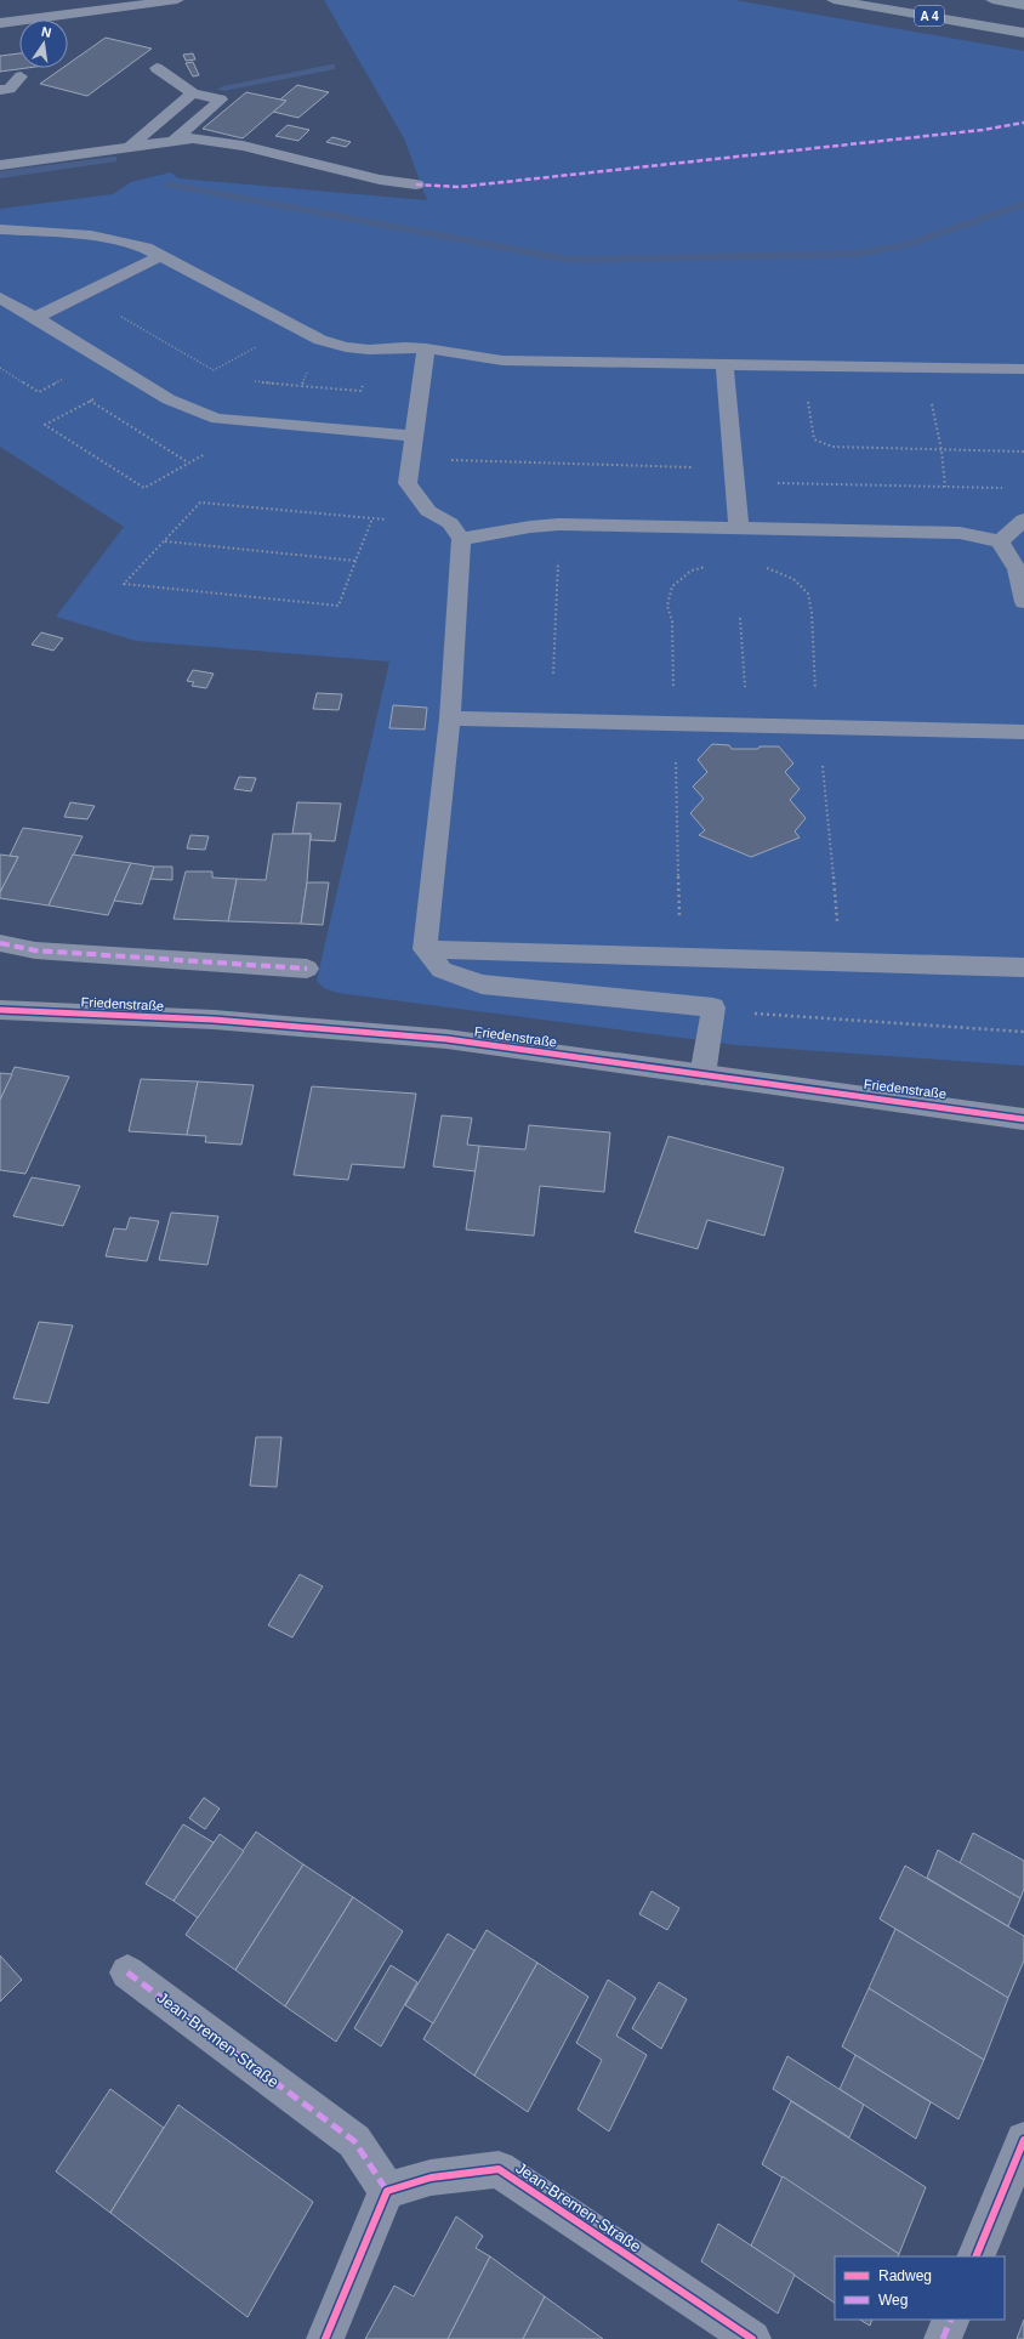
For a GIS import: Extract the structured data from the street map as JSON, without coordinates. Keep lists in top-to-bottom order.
{
  "streets": {
    "highway": ["A 4"],
    "street": ["Friedenstraße", "Jean-Bremen-Straße"]
  },
  "legend": ["Radweg", "Weg"],
  "north": "top"
}
